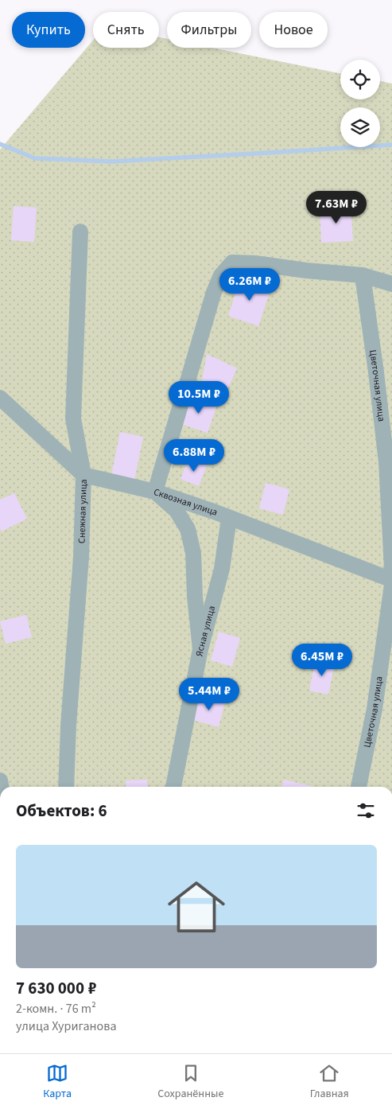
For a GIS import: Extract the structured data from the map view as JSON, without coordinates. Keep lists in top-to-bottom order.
{
  "streets": {
    "street": [
      "Цветочная улица",
      "Сквозная улица",
      "Снежная улица",
      "Ясная улица"
    ]
  },
  "crossings": [
    ["Сквозная улица", "Снежная улица"],
    ["Сквозная улица", "Ясная улица"]
  ],
  "page": {
    "chip": [
      "Купить",
      "Снять",
      "Фильтры",
      "Новое"
    ],
    "price": [
      "7.63M ₽",
      "6.26M ₽",
      "10.5M ₽",
      "6.88M ₽",
      "6.45M ₽",
      "5.44M ₽"
    ],
    "heading": "Объектов: 6",
    "list": [
      {
        "name": "7 630 000 ₽",
        "note": "2-комн. · 76 m² · улица Хуриганова"
      }
    ],
    "tabs": ["Карта", "Сохранённые", "Главная"]
  }
}
